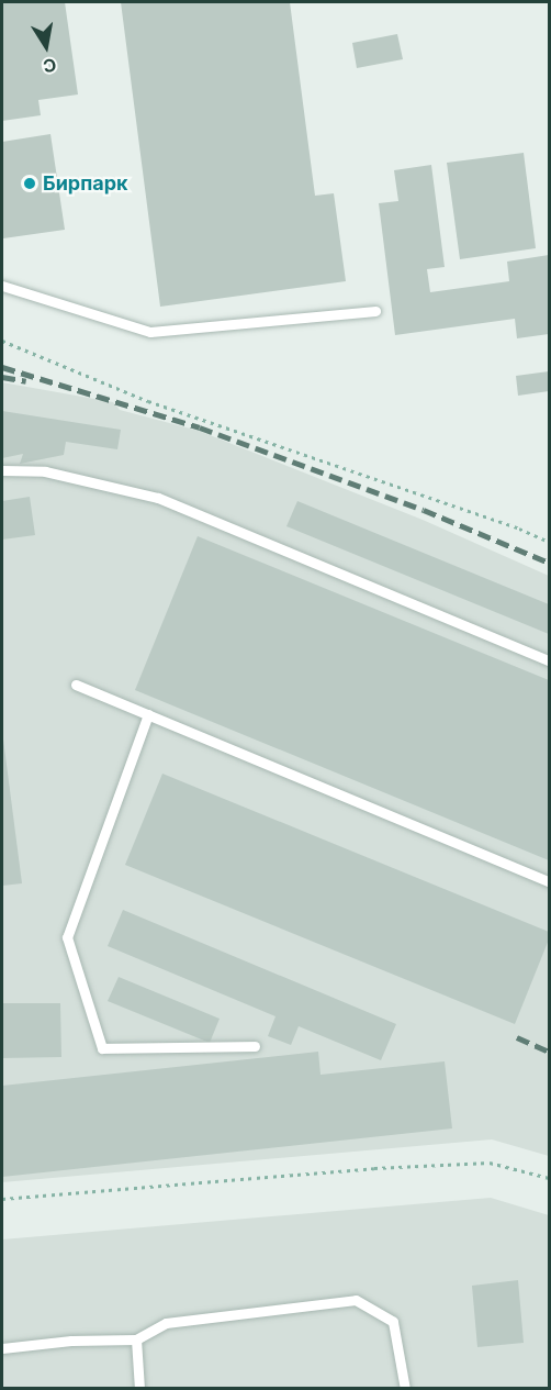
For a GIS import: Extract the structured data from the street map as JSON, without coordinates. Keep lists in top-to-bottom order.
{
  "places": ["Бирпарк"],
  "north": "bottom"
}
